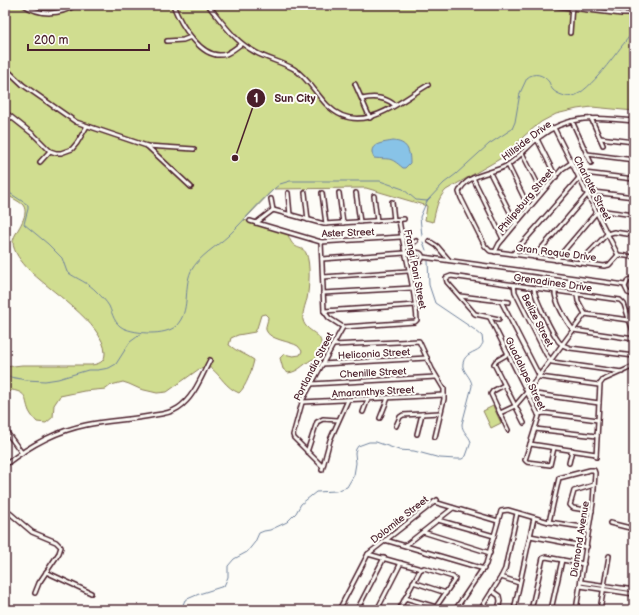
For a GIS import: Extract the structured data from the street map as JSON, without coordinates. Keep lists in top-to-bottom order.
{
  "streets": {
    "street": [
      "Hillside Drive",
      "Charlotte Street",
      "Philipsburg Street",
      "Aster Street",
      "Gran Roque Drive",
      "Frangi Pani Street",
      "Grenadines Drive",
      "Belize Street",
      "Heliconia Street",
      "Portlandia Street",
      "Chenille Street",
      "Guadalupe Street",
      "Amaranthys Street",
      "Dolomite Street",
      "Diamond Avenue"
    ]
  },
  "crossings": [
    ["Hillside Drive", "Charlotte Street"],
    ["Charlotte Street", "Philipsburg Street"],
    ["Charlotte Street", "Gran Roque Drive"],
    ["Philipsburg Street", "Gran Roque Drive"],
    ["Aster Street", "Frangi Pani Street"],
    ["Frangi Pani Street", "Portlandia Street"],
    ["Grenadines Drive", "Belize Street"],
    ["Heliconia Street", "Portlandia Street"],
    ["Portlandia Street", "Chenille Street"],
    ["Portlandia Street", "Amaranthys Street"]
  ],
  "places": ["Sun City"],
  "scale_bar": "200 m"
}
